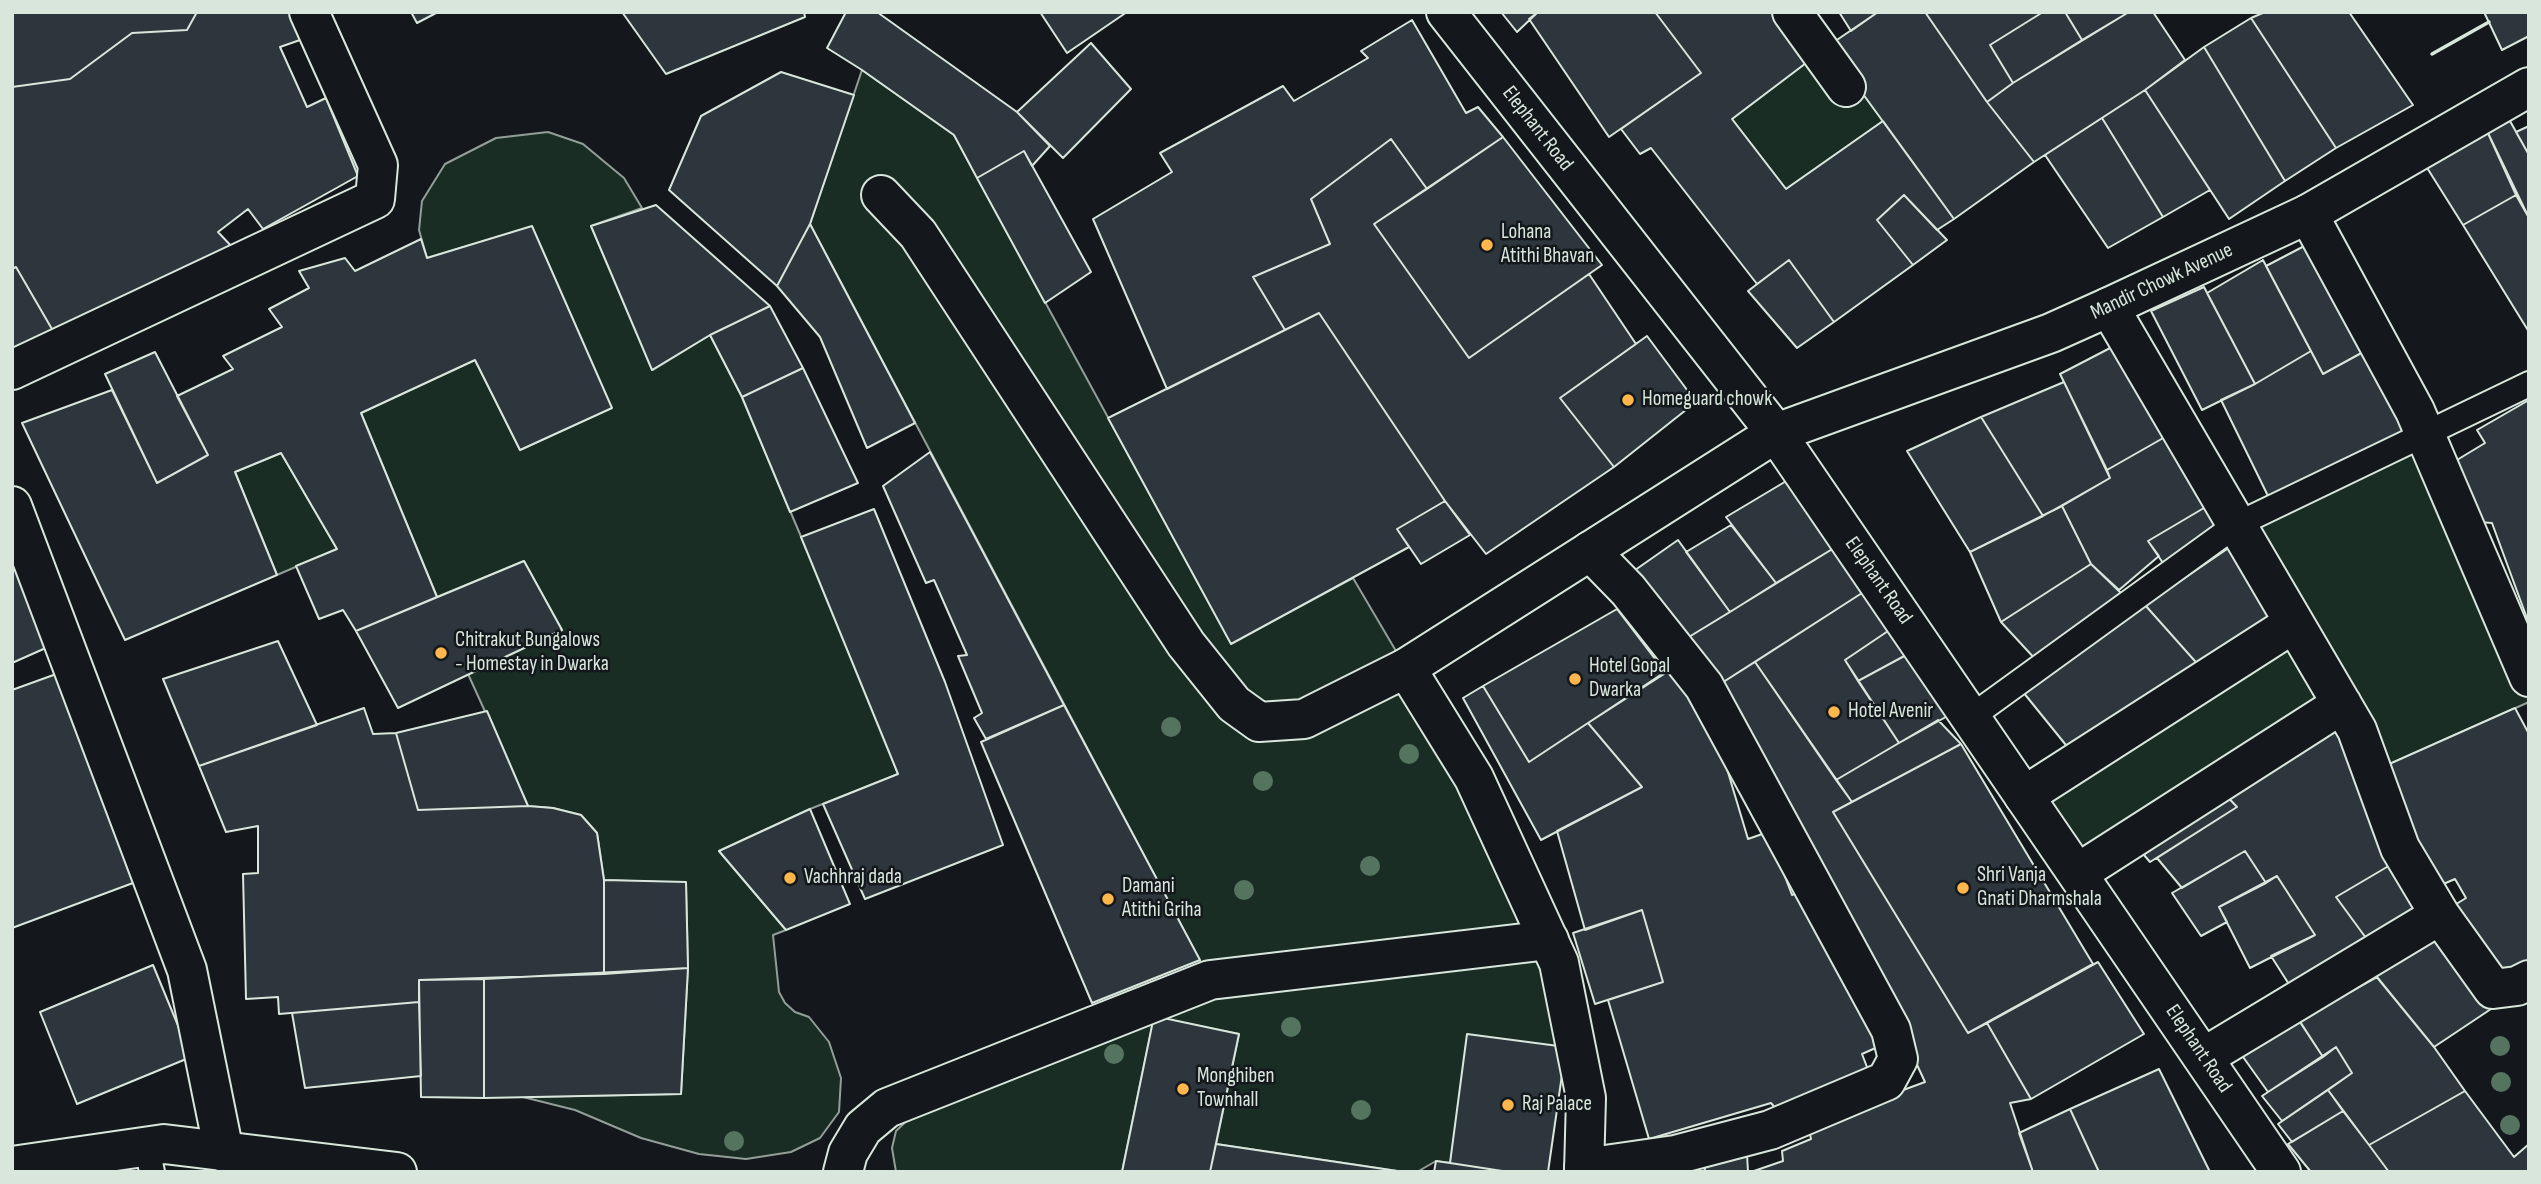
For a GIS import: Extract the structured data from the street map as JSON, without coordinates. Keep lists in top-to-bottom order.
{
  "streets": {
    "street": ["Elephant Road", "Mandir Chowk Avenue"]
  },
  "crossings": [
    ["Elephant Road", "Mandir Chowk Avenue"]
  ],
  "places": [
    "Lohana Atithi Bhavan",
    "Homeguard chowk",
    "Chitrakut Bungalows - Homestay in Dwarka",
    "Hotel Gopal Dwarka",
    "Hotel Avenir",
    "Vachhraj dada",
    "Shri Vanja Gnati Dharmshala",
    "Damani Atithi Griha",
    "Monghiben Townhall",
    "Raj Palace"
  ]
}
